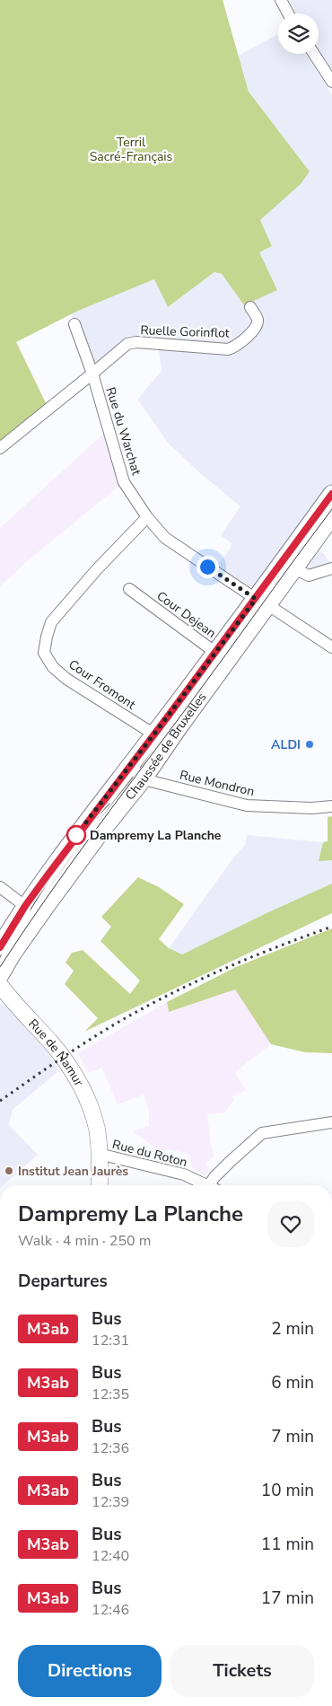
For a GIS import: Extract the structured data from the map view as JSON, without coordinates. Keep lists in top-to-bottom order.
{
  "streets": {
    "main road": ["Chaussée de Bruxelles", "Rue de Namur"],
    "street": [
      "Ruelle Gorinflot",
      "Rue du Warchat",
      "Cour Dejean",
      "Cour Fromont",
      "Rue Mondron",
      "Rue du Roton"
    ]
  },
  "crossings": [
    ["Ruelle Gorinflot", "Rue du Warchat"],
    ["Rue du Warchat", "Cour Fromont"],
    ["Rue du Warchat", "Chaussée de Bruxelles"],
    ["Cour Dejean", "Chaussée de Bruxelles"],
    ["Cour Fromont", "Chaussée de Bruxelles"],
    ["Chaussée de Bruxelles", "Rue Mondron"],
    ["Rue de Namur", "Rue du Roton"]
  ],
  "parks": ["Terril Sacré-Français"],
  "places": ["ALDI", "Dampremy La Planche", "Institut Jean Jaurès"],
  "lines": ["bus line M3ab"],
  "page": {
    "heading": [
      ["Dampremy La Planche", "Walk · 4 min · 250 m"],
      "Departures"
    ],
    "list": [
      {
        "mark": "M3ab",
        "name": "Bus",
        "note": "12:31",
        "value": "2 min"
      },
      {
        "mark": "M3ab",
        "name": "Bus",
        "note": "12:35",
        "value": "6 min"
      },
      {
        "mark": "M3ab",
        "name": "Bus",
        "note": "12:36",
        "value": "7 min"
      },
      {
        "mark": "M3ab",
        "name": "Bus",
        "note": "12:39",
        "value": "10 min"
      },
      {
        "mark": "M3ab",
        "name": "Bus",
        "note": "12:40",
        "value": "11 min"
      },
      {
        "mark": "M3ab",
        "name": "Bus",
        "note": "12:46",
        "value": "17 min"
      }
    ],
    "buttons": ["Directions", "Tickets"]
  }
}
